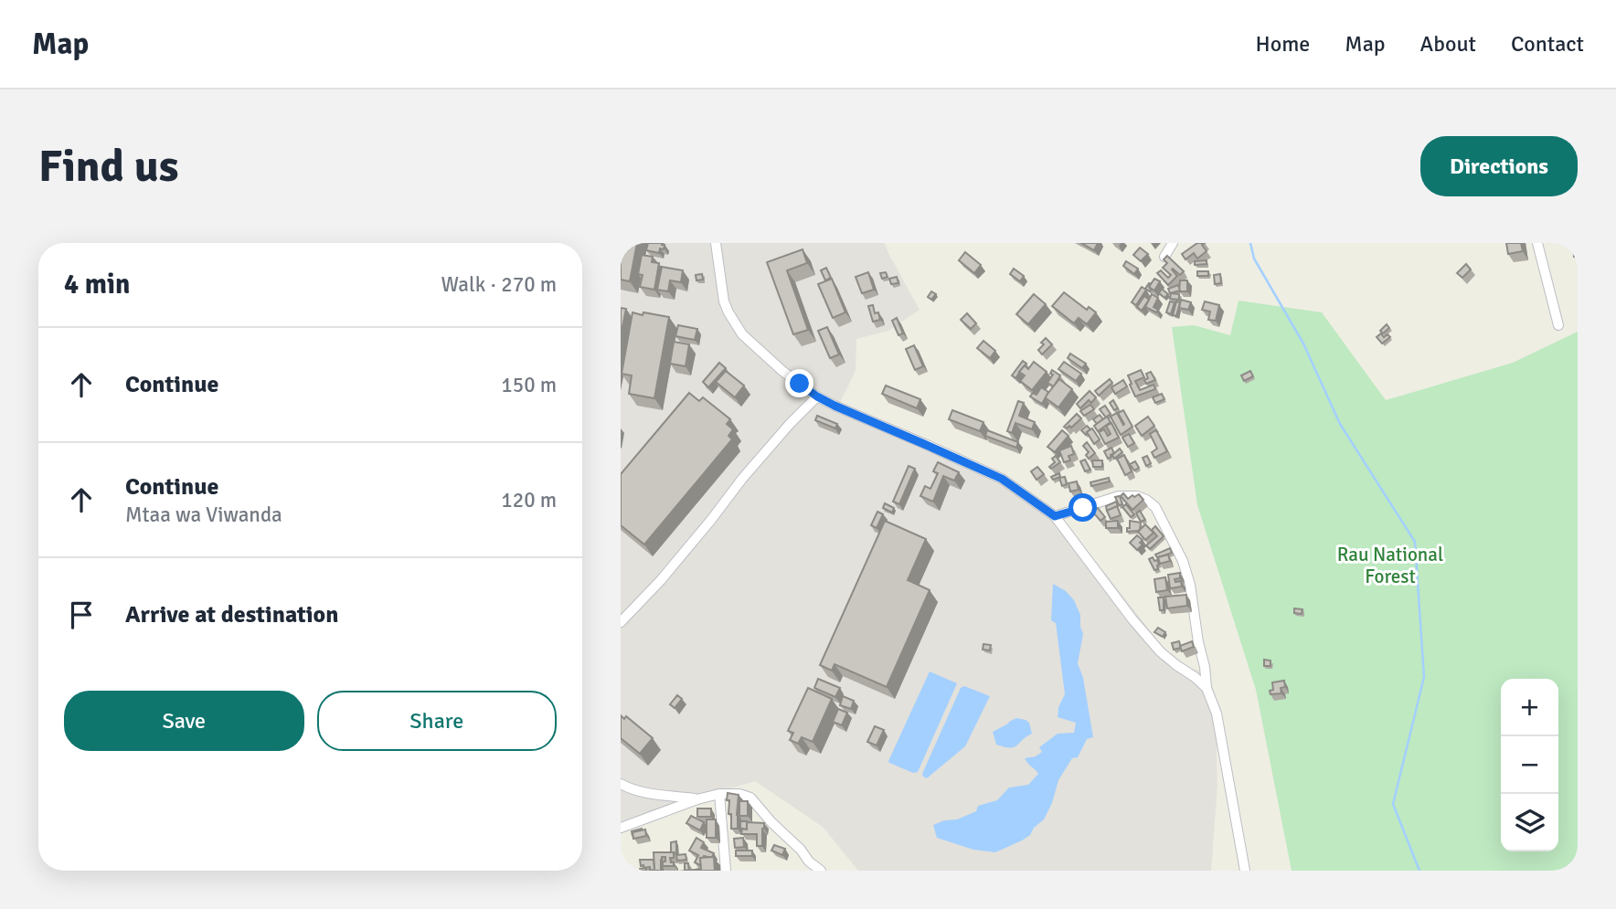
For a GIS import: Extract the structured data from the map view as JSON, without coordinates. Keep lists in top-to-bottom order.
{
  "parks": ["Rau National Forest"],
  "page": {
    "header": "Map",
    "nav": [
      "Home",
      "Map",
      "About",
      "Contact"
    ],
    "buttons": [
      "Directions",
      ["Save", "Share"]
    ],
    "title": "Find us",
    "heading": ["4 min", "Walk · 270 m"],
    "list": [
      ["Continue", "150 m"],
      ["Continue", "Mtaa wa Viwanda", "120 m"],
      "Arrive at destination"
    ],
    "map_buttons": ["+", "−"]
  }
}
